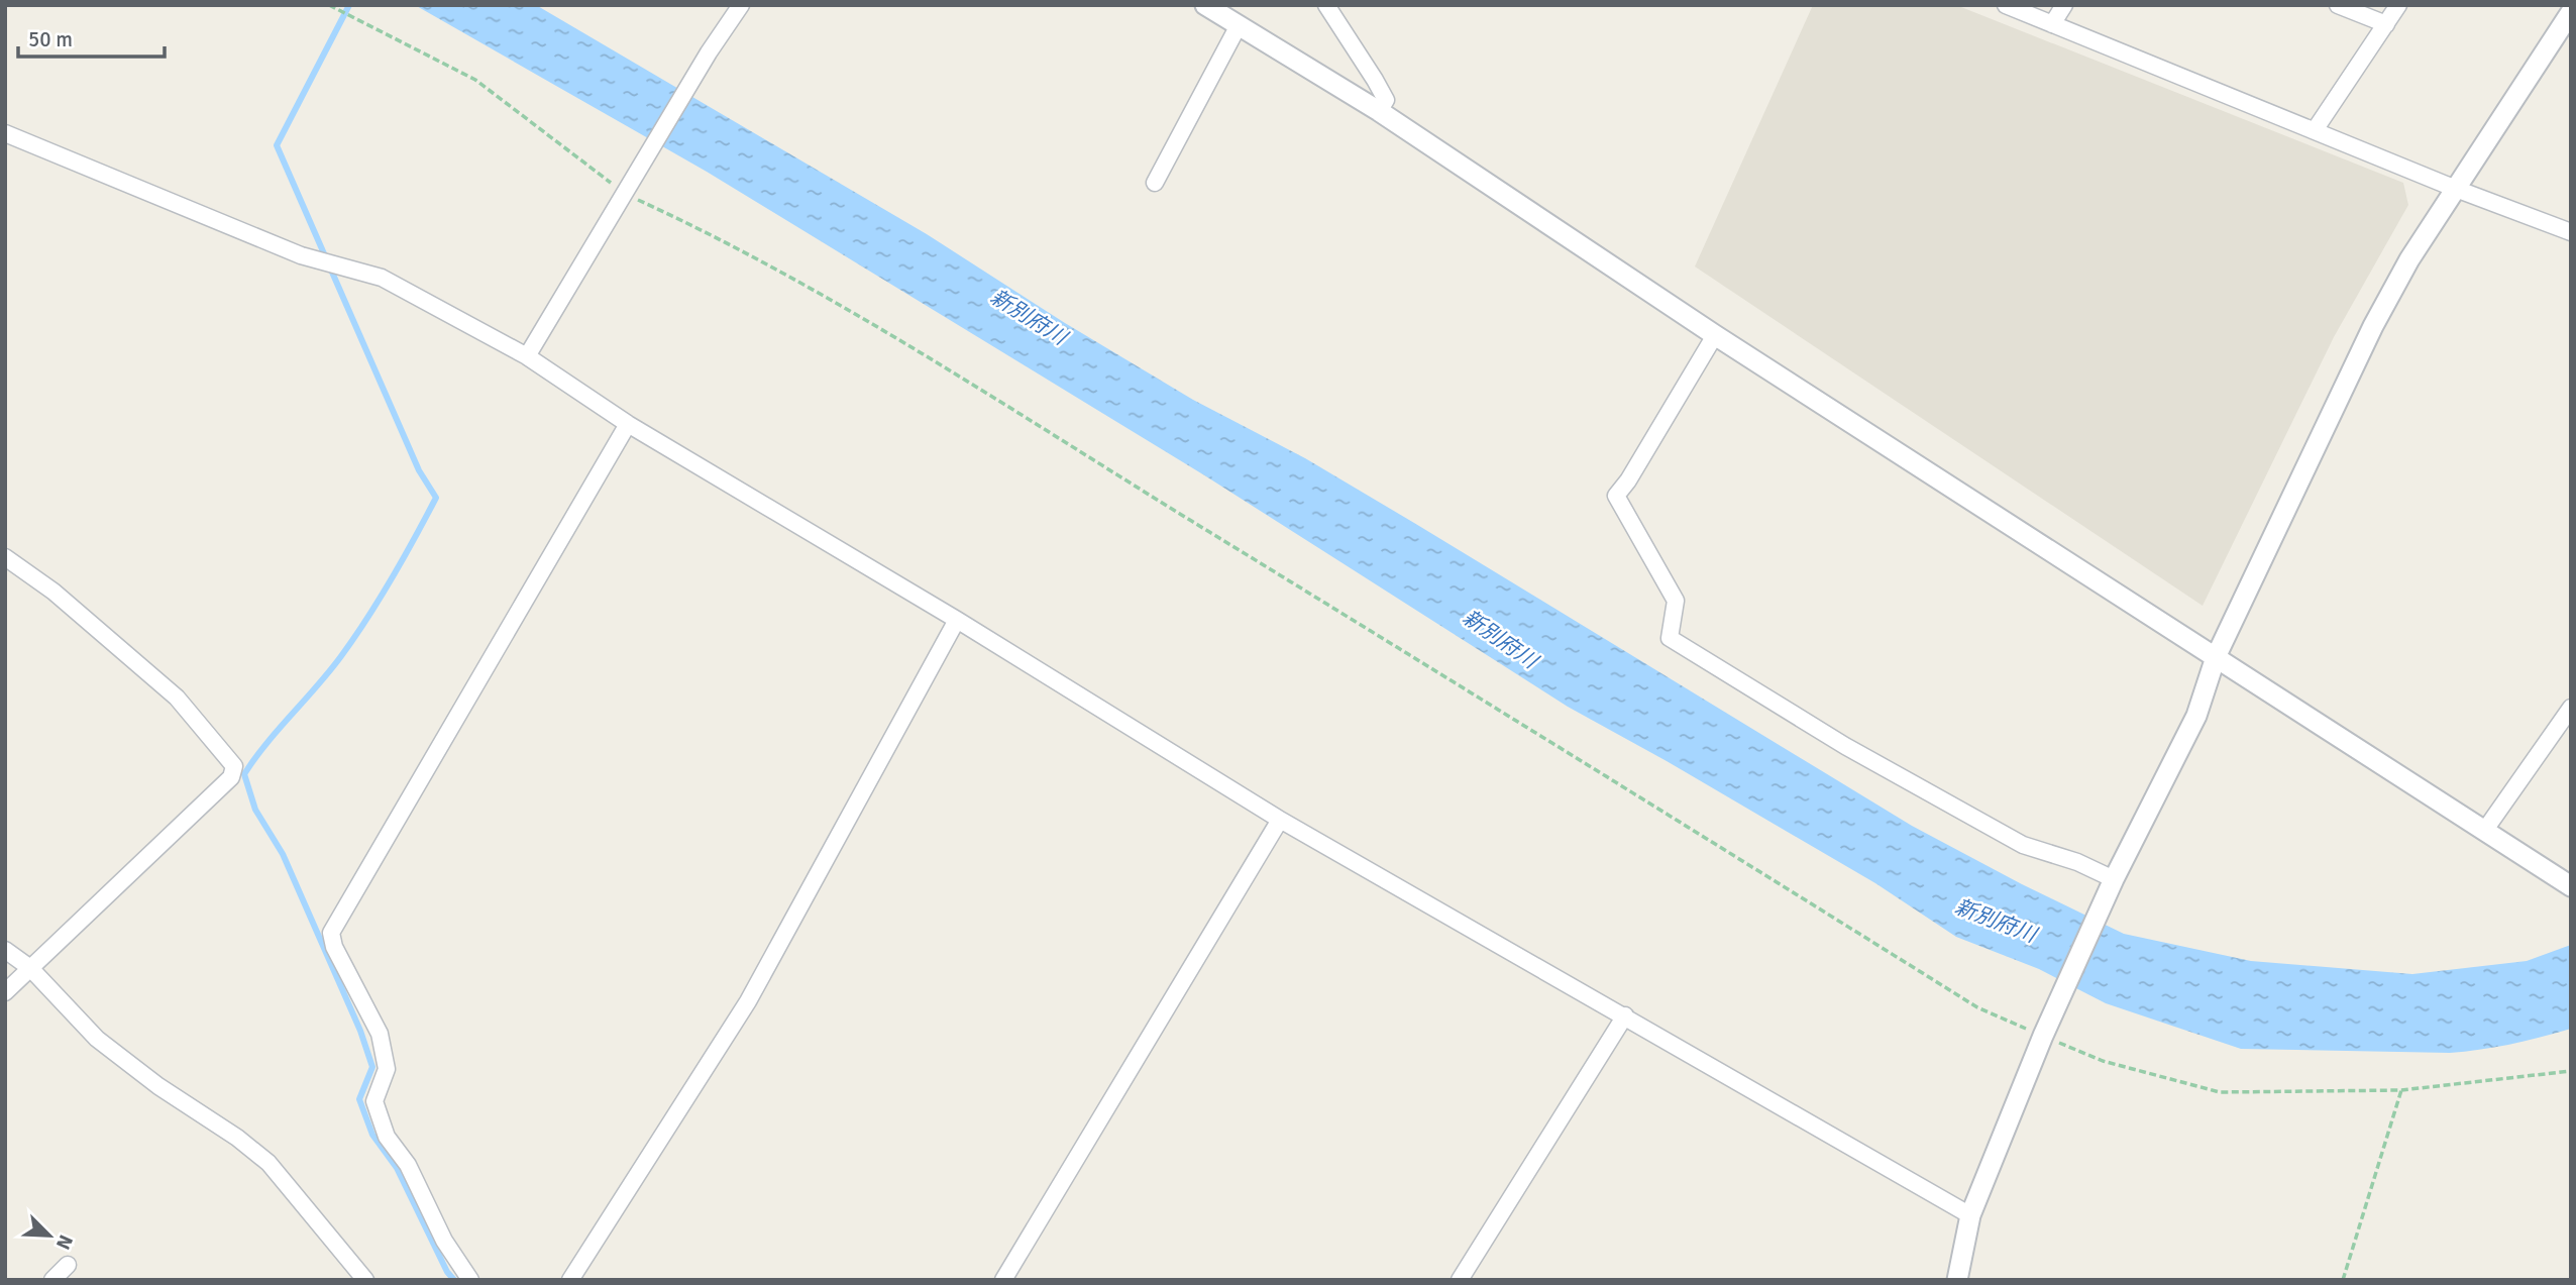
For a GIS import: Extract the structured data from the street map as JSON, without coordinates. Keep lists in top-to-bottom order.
{
  "water": ["新別府川"],
  "scale_bar": "50 m",
  "north": "bottom right"
}
